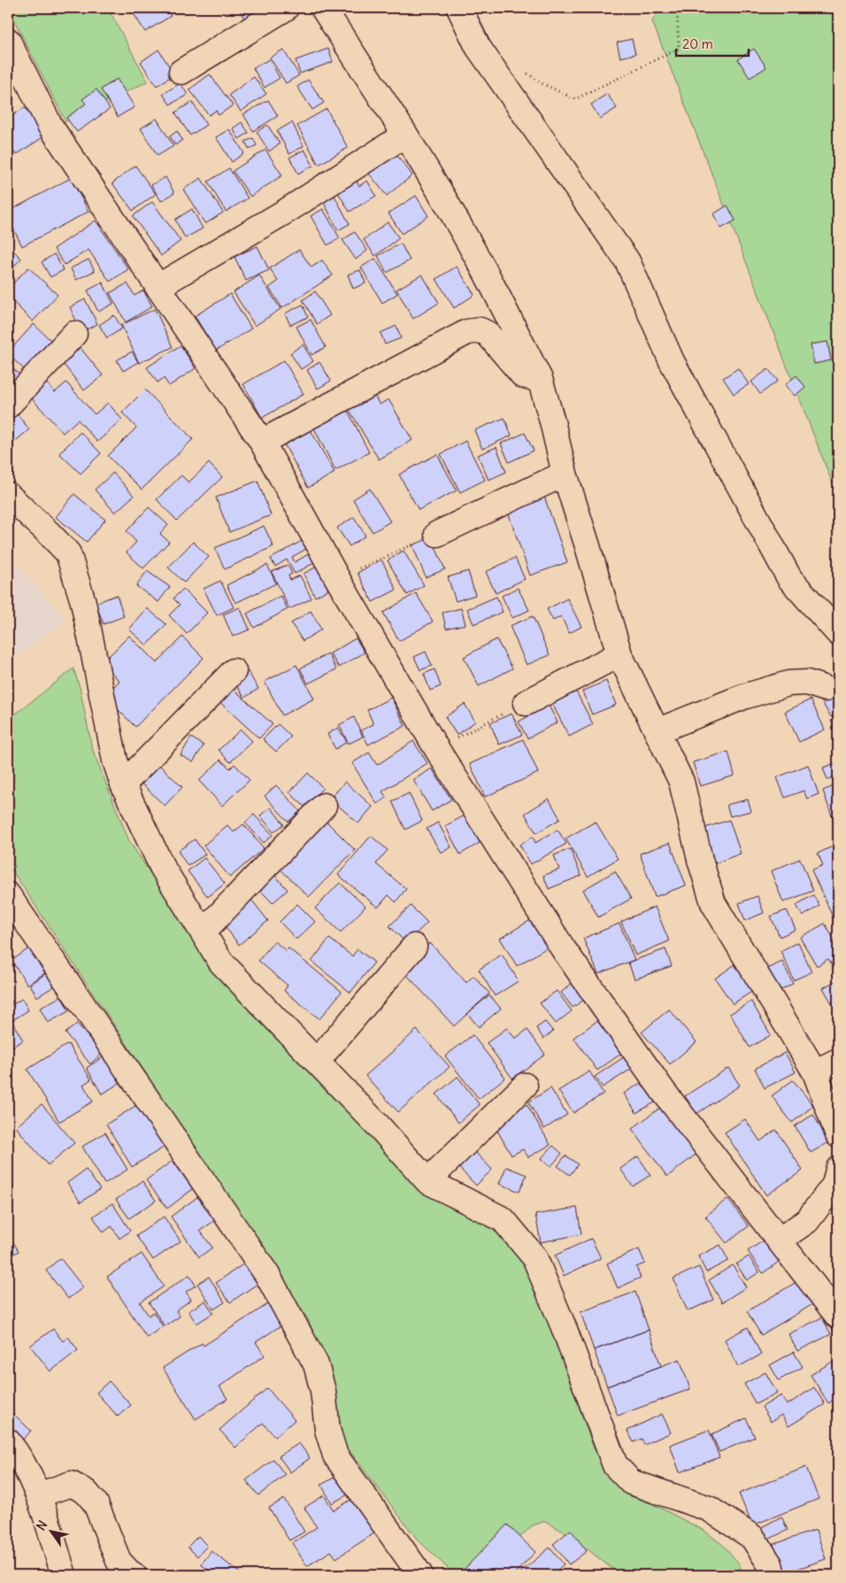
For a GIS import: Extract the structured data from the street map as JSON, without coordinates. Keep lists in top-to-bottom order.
{
  "scale_bar": "20 m",
  "north": "top left"
}
